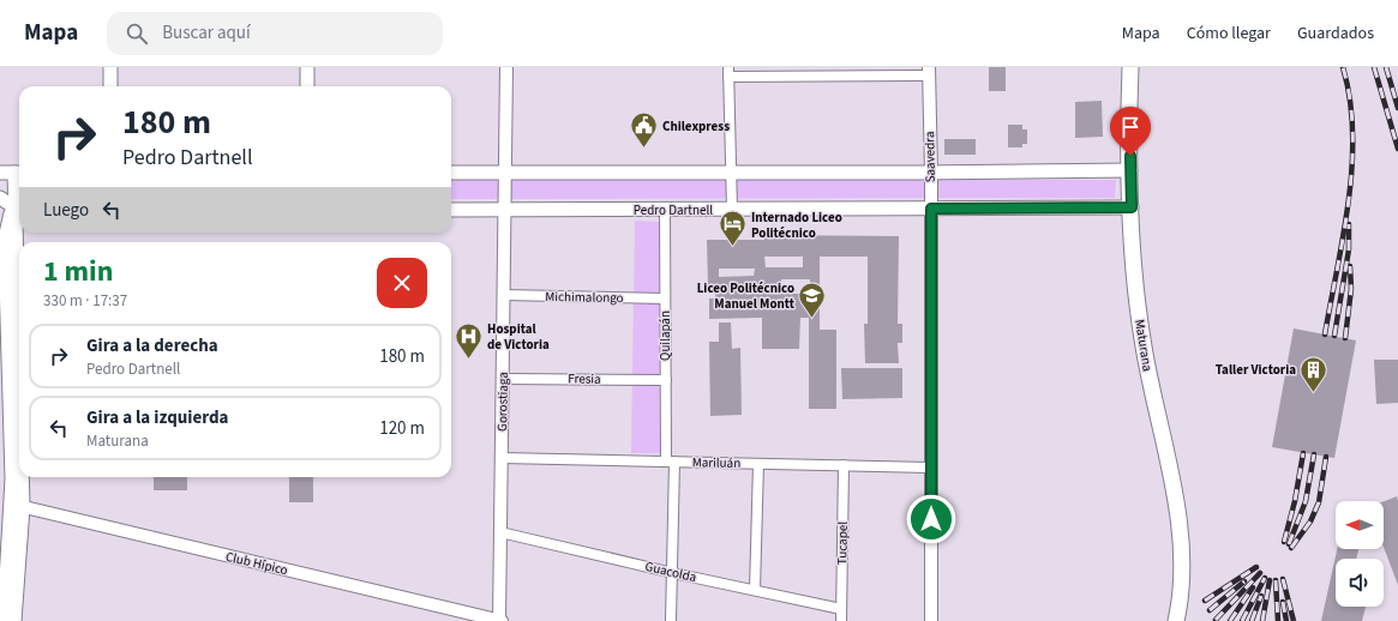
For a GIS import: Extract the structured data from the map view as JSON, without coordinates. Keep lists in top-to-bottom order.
{
  "streets": {
    "highway": ["Maturana"],
    "main road": ["Pedro Dartnell"],
    "street": [
      "Saavedra",
      "Michimalongo",
      "Quilapán",
      "Fresia",
      "Gorostiaga",
      "Mariluán",
      "Tucapel",
      "Club Hípico",
      "Guacolda"
    ]
  },
  "crossings": [
    ["Saavedra", "Pedro Dartnell"],
    ["Saavedra", "Mariluán"],
    ["Pedro Dartnell", "Quilapán"],
    ["Pedro Dartnell", "Maturana"],
    ["Pedro Dartnell", "Gorostiaga"],
    ["Michimalongo", "Quilapán"],
    ["Michimalongo", "Gorostiaga"],
    ["Quilapán", "Fresia"],
    ["Quilapán", "Mariluán"],
    ["Quilapán", "Guacolda"],
    ["Fresia", "Gorostiaga"],
    ["Gorostiaga", "Mariluán"],
    ["Gorostiaga", "Club Hípico"],
    ["Gorostiaga", "Guacolda"],
    ["Mariluán", "Tucapel"],
    ["Tucapel", "Guacolda"]
  ],
  "places": {
    "public building": ["Chilexpress"],
    "hotel": ["Internado Liceo Politécnico"],
    "school or university": ["Liceo Politécnico Manuel Montt"],
    "hospital": ["Hospital de Victoria"],
    "building": ["Taller Victoria"]
  },
  "north": "left",
  "page": {
    "header": "Mapa",
    "search": "Buscar aquí",
    "nav": ["Mapa", "Cómo llegar", "Guardados"],
    "turn": ["180 m", "Pedro Dartnell"],
    "then": "Luego",
    "heading": ["1 min", "330 m · 17:37"],
    "list": [
      {
        "name": "Gira a la derecha",
        "note": "Pedro Dartnell",
        "value": "180 m"
      },
      {
        "name": "Gira a la izquierda",
        "note": "Maturana",
        "value": "120 m"
      }
    ]
  }
}
